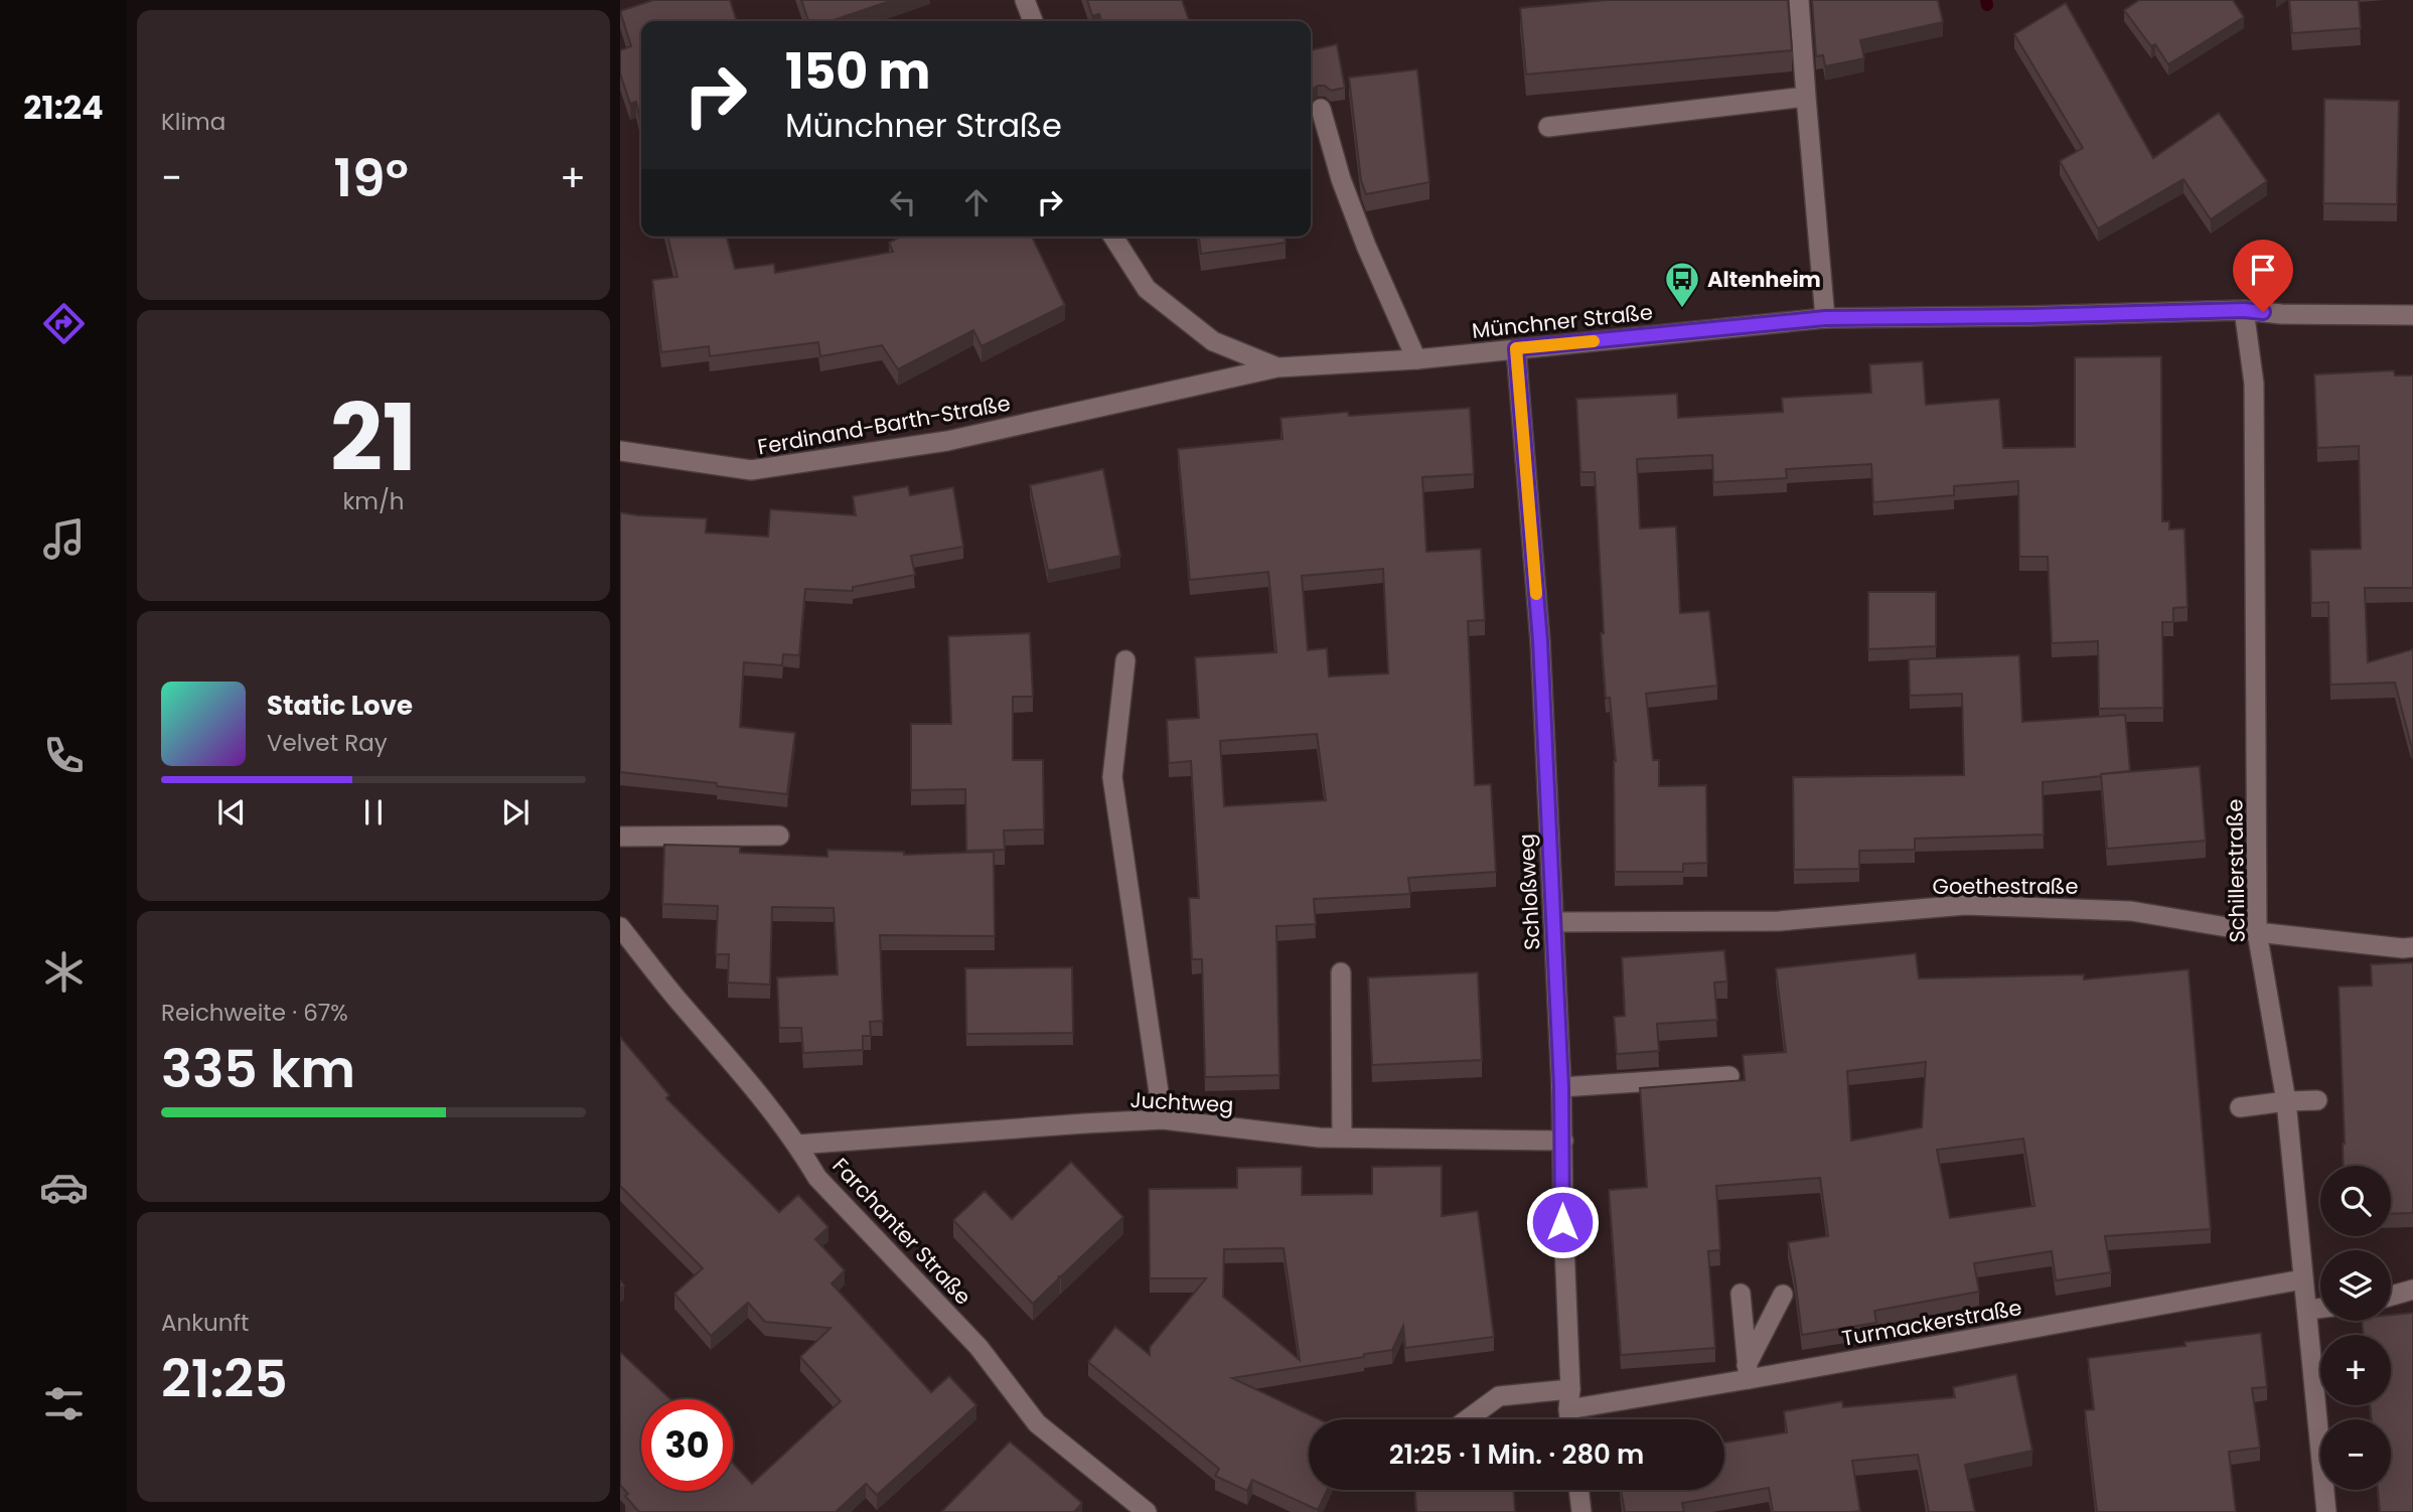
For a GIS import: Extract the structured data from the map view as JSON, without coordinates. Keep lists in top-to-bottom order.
{
  "streets": {
    "street": [
      "Münchner Straße",
      "Ferdinand-Barth-Straße",
      "Schillerstraße",
      "Goethestraße",
      "Schloßweg",
      "Juchtweg",
      "Farchanter Straße",
      "Turmackerstraße"
    ]
  },
  "crossings": [
    ["Münchner Straße", "Ferdinand-Barth-Straße"],
    ["Münchner Straße", "Schillerstraße"],
    ["Münchner Straße", "Schloßweg"],
    ["Schillerstraße", "Goethestraße"],
    ["Schillerstraße", "Turmackerstraße"],
    ["Goethestraße", "Schloßweg"],
    ["Schloßweg", "Juchtweg"],
    ["Schloßweg", "Turmackerstraße"],
    ["Juchtweg", "Farchanter Straße"]
  ],
  "places": {
    "bus stop": ["Altenheim"]
  },
  "page": {
    "tabs": "21:24",
    "tile": [
      "Klima",
      ["21", "km/h"],
      ["Reichweite · 67%", "335 km"],
      ["Ankunft", "21:25"]
    ],
    "turn": ["150 m", "Münchner Straße"],
    "heat": ["−", "19°", "+"],
    "song": ["Static Love", "Velvet Ray"],
    "map_buttons": ["+", "−"],
    "limit": "30",
    "trip": "21:25 · 1 Min. · 280 m"
  }
}
